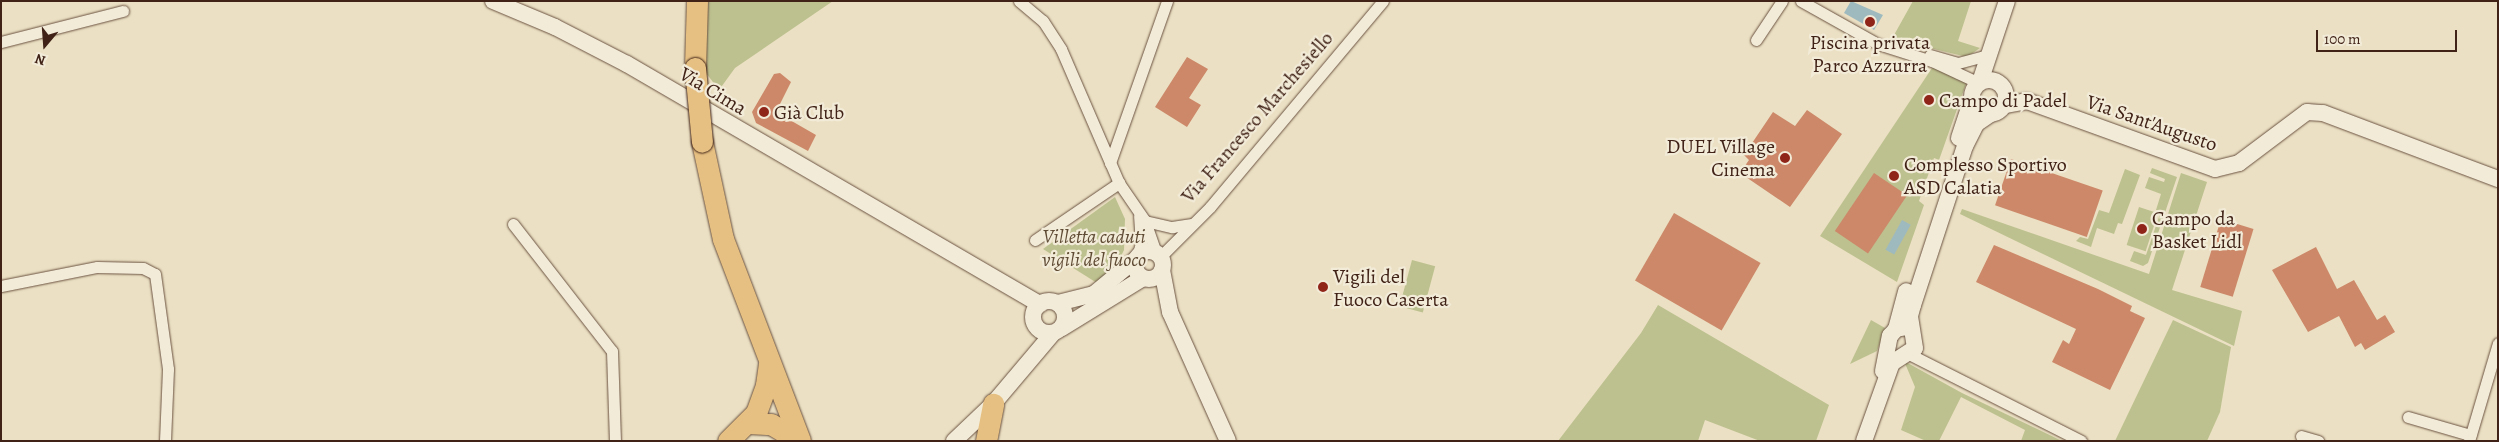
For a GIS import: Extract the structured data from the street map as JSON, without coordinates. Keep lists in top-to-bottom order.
{
  "streets": {
    "street": ["Via Cima", "Via Francesco Marchesiello", "Via Sant'Augusto"]
  },
  "parks": ["Villetta caduti vigili del fuoco"],
  "places": [
    "Piscina privata Parco Azzurra",
    "Campo di Padel",
    "Già Club",
    "DUEL Village Cinema",
    "Complesso Sportivo ASD Calatia",
    "Campo da Basket Lidl",
    "Vigili del Fuoco Caserta"
  ],
  "scale_bar": "100 m",
  "north": "bottom"
}
